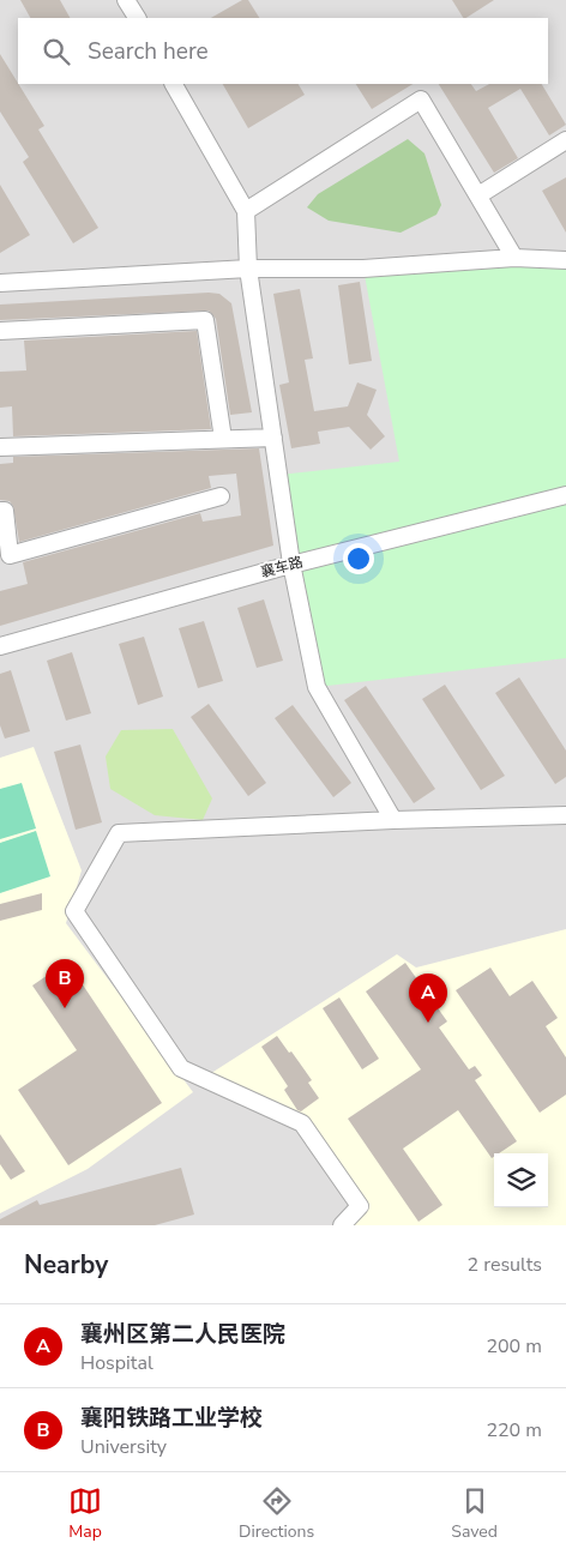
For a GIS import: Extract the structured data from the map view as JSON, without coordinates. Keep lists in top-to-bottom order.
{
  "streets": {
    "street": ["襄车路"]
  },
  "page": {
    "search": "Search here",
    "pins": ["B", "A"],
    "heading": ["Nearby", "2 results"],
    "list": [
      {
        "mark": "A",
        "name": "襄州区第二人民医院",
        "note": "Hospital",
        "value": "200 m"
      },
      {
        "mark": "B",
        "name": "襄阳铁路工业学校",
        "note": "University",
        "value": "220 m"
      }
    ],
    "nav": ["Map", "Directions", "Saved"]
  }
}
